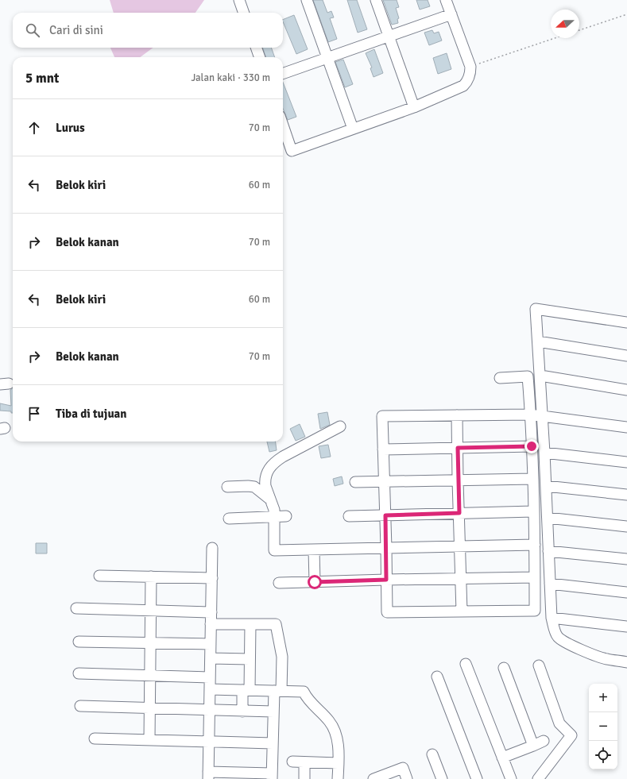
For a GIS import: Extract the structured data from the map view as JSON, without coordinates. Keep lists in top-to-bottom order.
{
  "north": "left",
  "page": {
    "search": "Cari di sini",
    "heading": ["5 mnt", "Jalan kaki · 330 m"],
    "list": [
      ["Lurus", "70 m"],
      ["Belok kiri", "60 m"],
      ["Belok kanan", "70 m"],
      ["Belok kiri", "60 m"],
      ["Belok kanan", "70 m"],
      "Tiba di tujuan"
    ],
    "map_buttons": ["+", "−"]
  }
}
